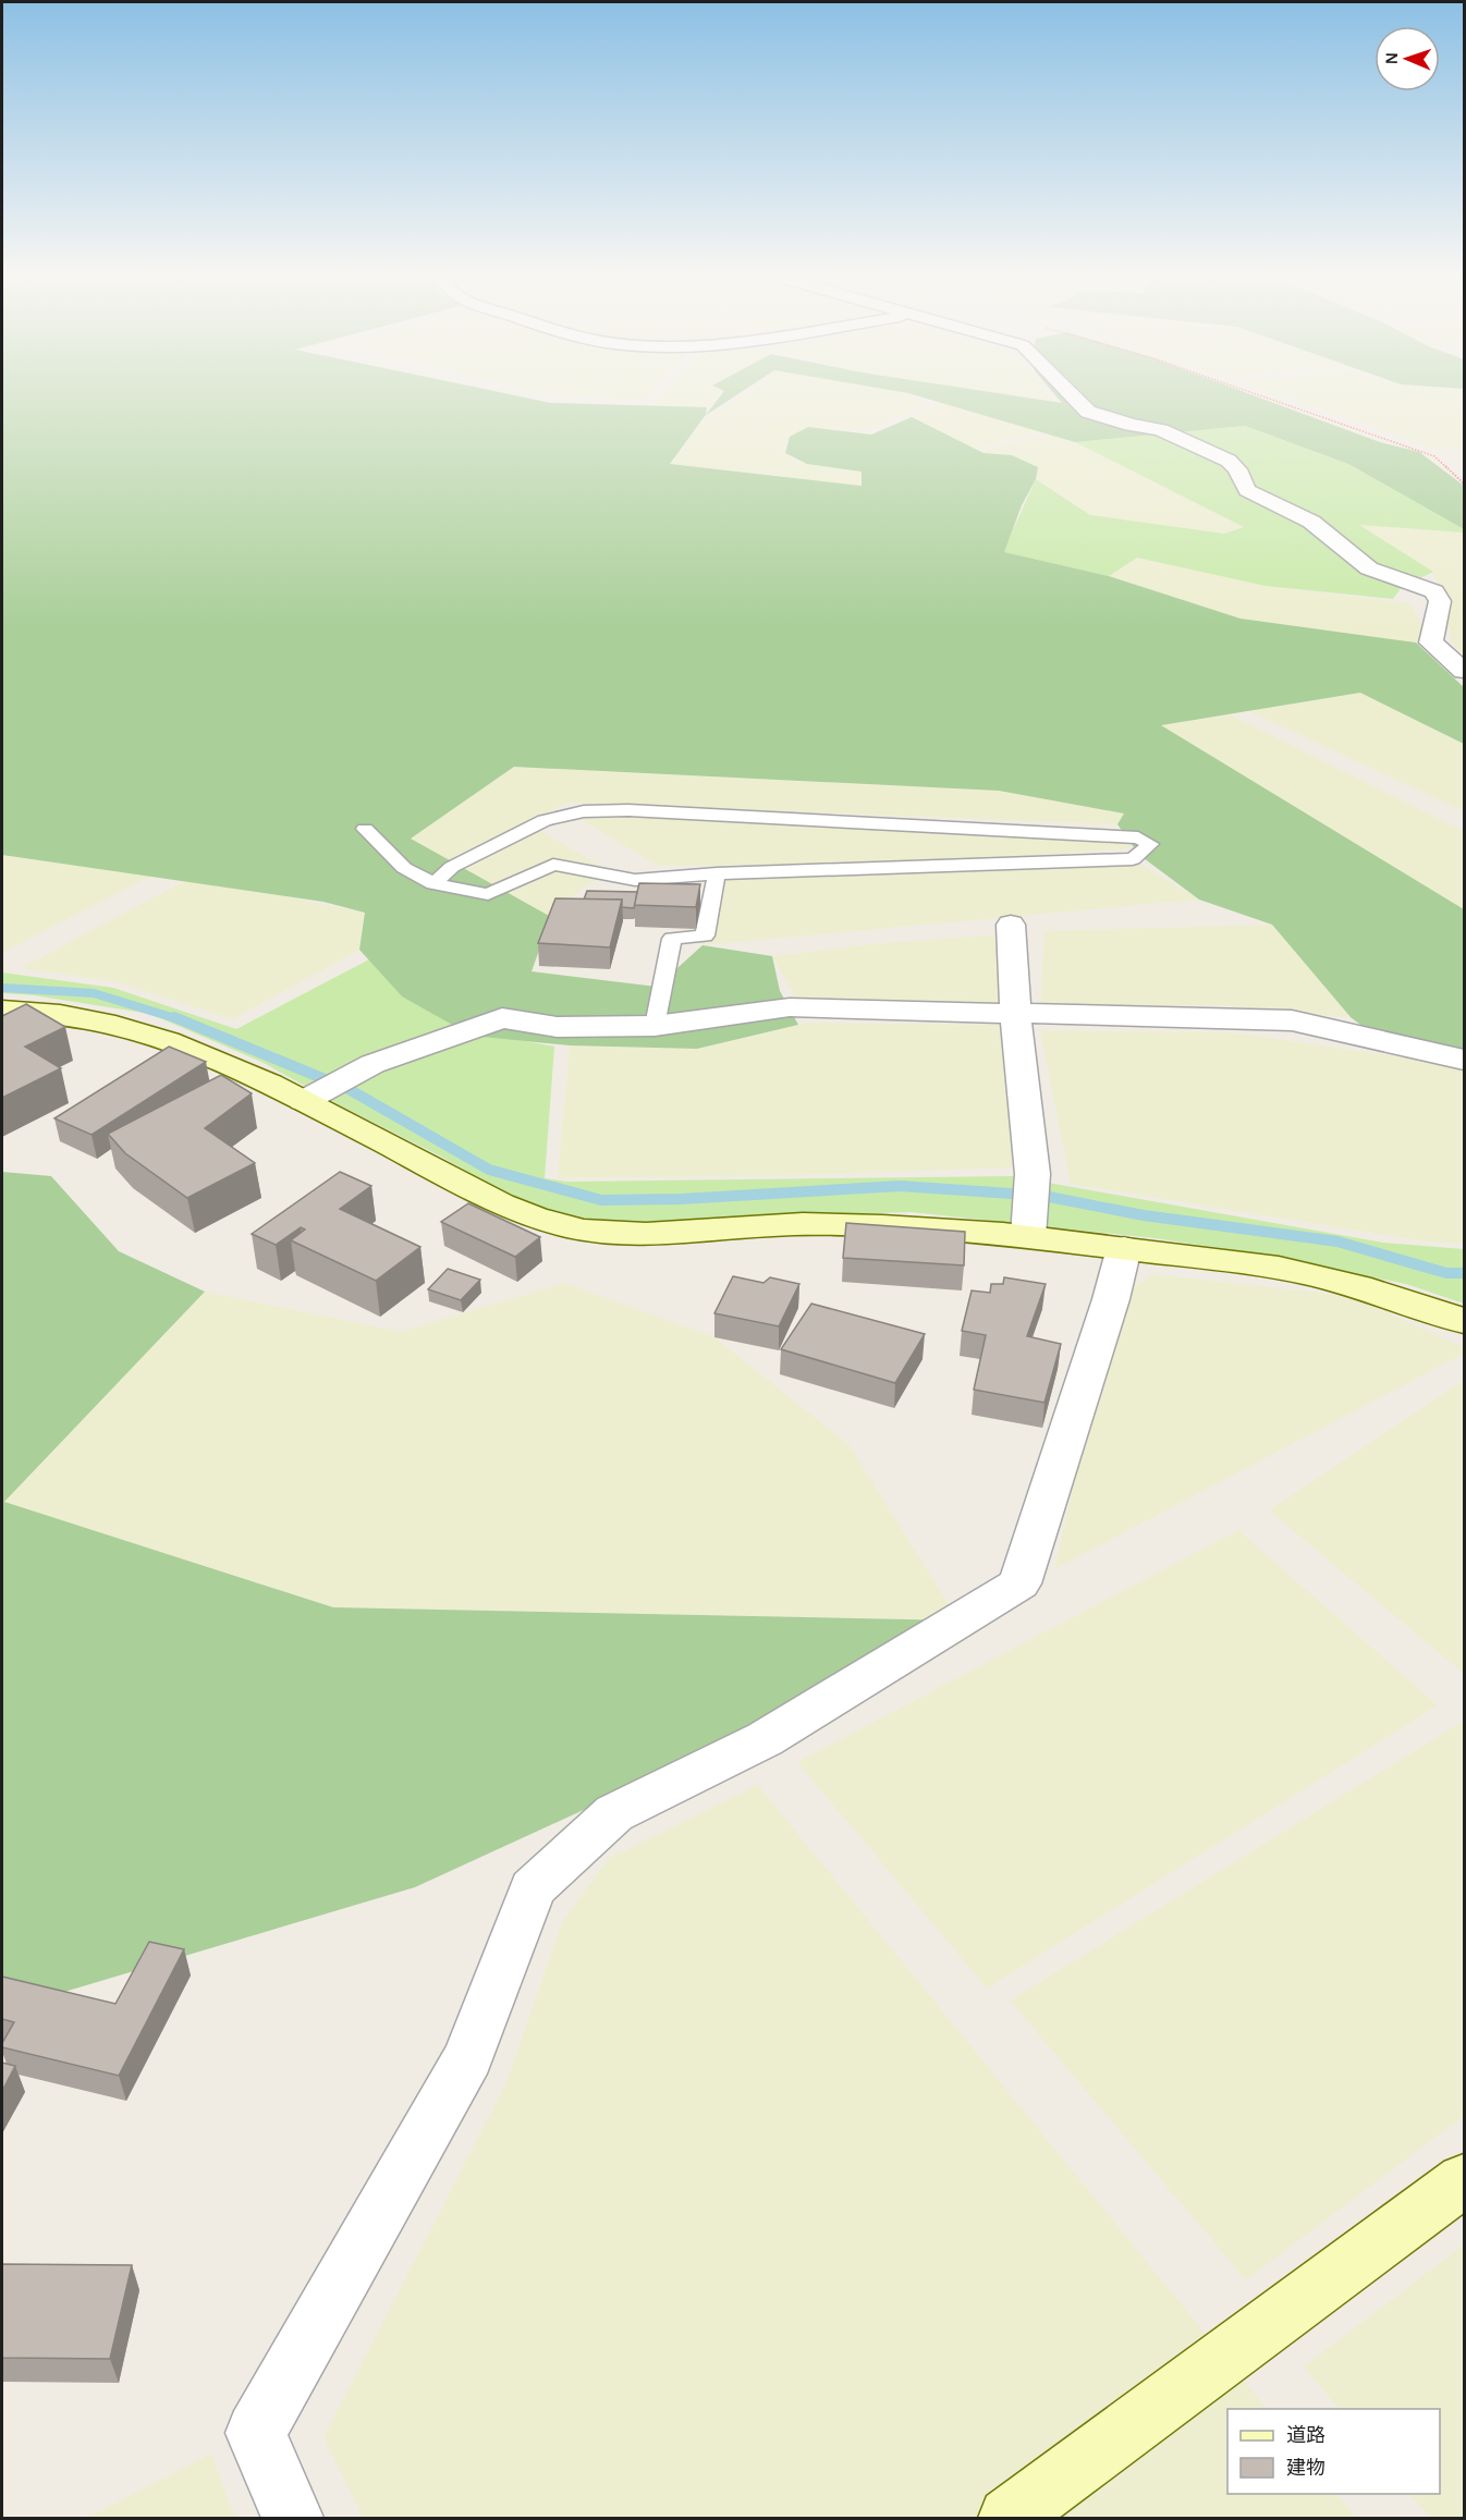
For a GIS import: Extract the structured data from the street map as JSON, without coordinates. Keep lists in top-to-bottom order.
{
  "legend": ["道路", "建物"],
  "north": "left"
}
